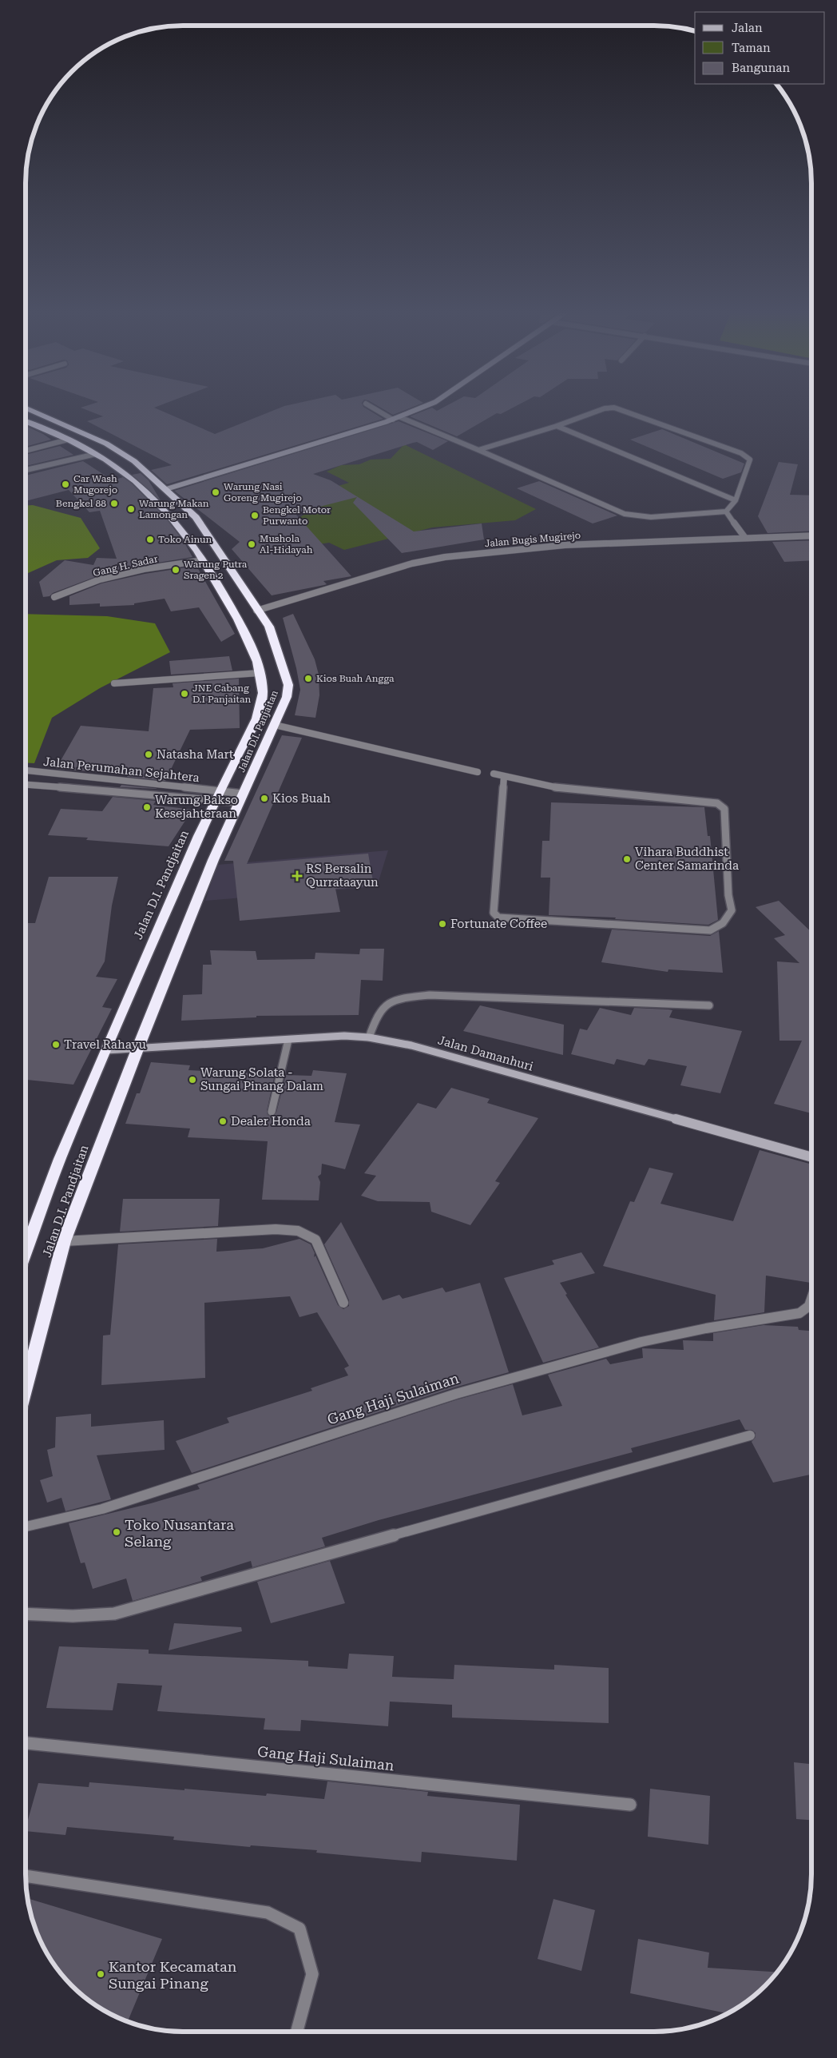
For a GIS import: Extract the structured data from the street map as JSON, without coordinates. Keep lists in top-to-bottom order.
{
  "streets": {
    "highway": ["Jalan D.I. Panjaitan", "Jalan D.I. Pandjaitan"],
    "street": [
      "Jalan Bugis Mugirejo",
      "Gang H. Sadar",
      "Jalan Perumahan Sejahtera",
      "Jalan Damanhuri",
      "Gang Haji Sulaiman"
    ]
  },
  "crossings": [
    ["Jalan Bugis Mugirejo", "Jalan D.I. Panjaitan"],
    ["Gang H. Sadar", "Jalan D.I. Pandjaitan"],
    ["Jalan D.I. Panjaitan", "Jalan D.I. Pandjaitan"],
    ["Jalan D.I. Panjaitan", "Jalan Damanhuri"],
    ["Jalan Perumahan Sejahtera", "Jalan D.I. Pandjaitan"],
    ["Jalan D.I. Pandjaitan", "Jalan Damanhuri"]
  ],
  "places": {
    "other": [
      "Car Wash Mugorejo",
      "Warung Nasi Goreng Mugirejo",
      "Bengkel 88",
      "Warung Makan Lamongan",
      "Bengkel Motor Purwanto",
      "Toko Ainun",
      "Mushola Al-Hidayah",
      "Warung Putra Sragen 2",
      "Kios Buah Angga",
      "JNE Cabang D.I Panjaitan",
      "Natasha Mart",
      "Kios Buah",
      "Warung Bakso Kesejahteraan",
      "Vihara Buddhist Center Samarinda",
      "Fortunate Coffee",
      "Travel Rahayu",
      "Warung Solata - Sungai Pinang Dalam",
      "Dealer Honda",
      "Toko Nusantara Selang",
      "Kantor Kecamatan Sungai Pinang"
    ],
    "health": ["RS Bersalin Qurrataayun"]
  },
  "legend": ["Jalan", "Taman", "Bangunan"]
}
